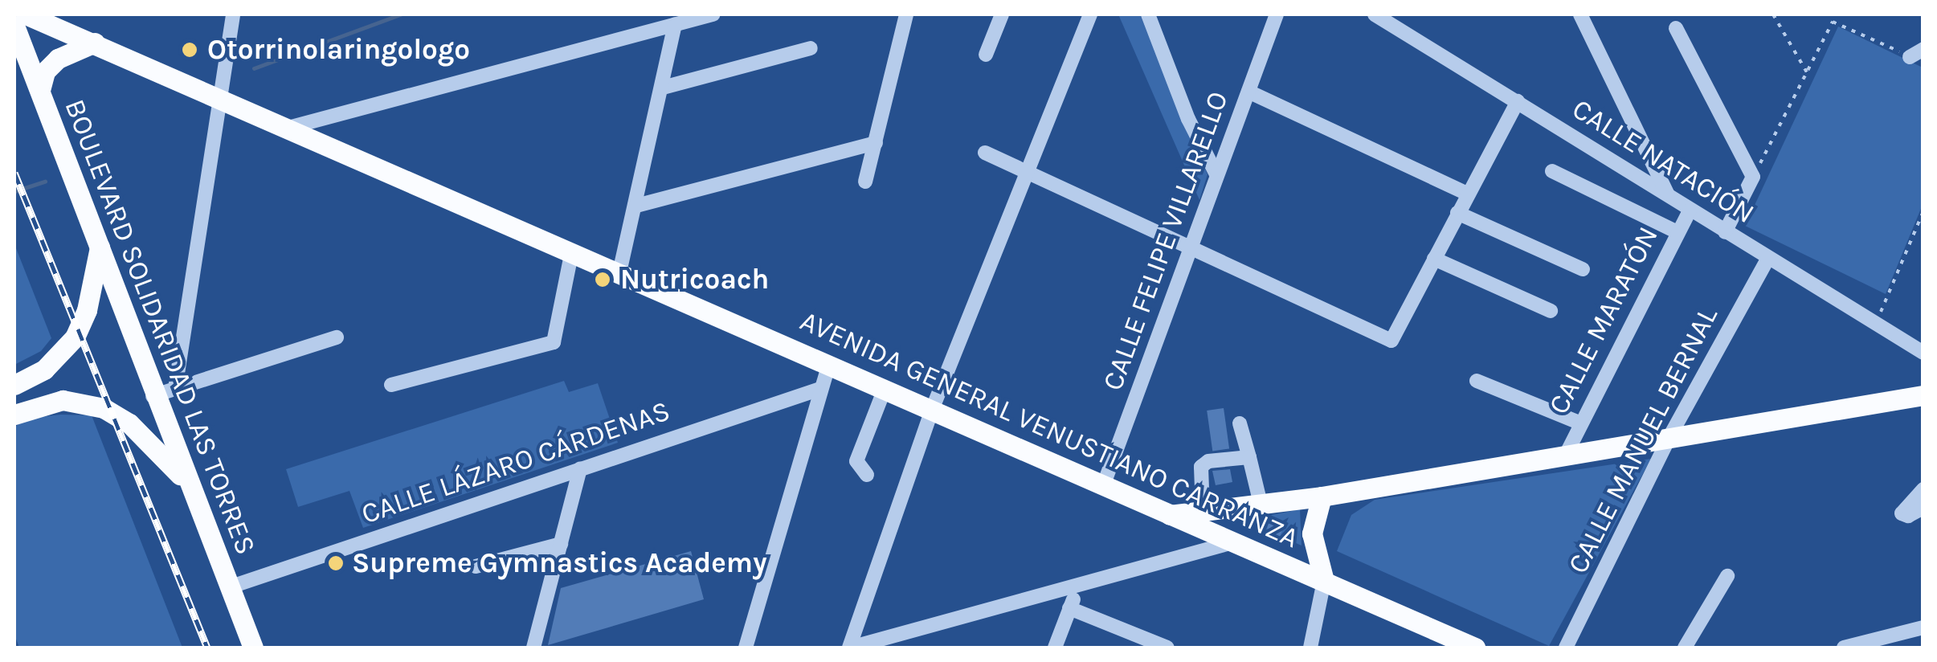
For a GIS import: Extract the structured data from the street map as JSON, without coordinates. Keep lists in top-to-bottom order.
{
  "streets": {
    "main road": ["BOULEVARD SOLIDARIDAD LAS TORRES", "AVENIDA GENERAL VENUSTIANO CARRANZA"],
    "street": [
      "CALLE NATACIÓN",
      "CALLE FELIPE VILLARELLO",
      "CALLE MARATÓN",
      "CALLE MANUEL BERNAL",
      "CALLE LÁZARO CÁRDENAS"
    ]
  },
  "crossings": [
    ["CALLE NATACIÓN", "CALLE MARATÓN"],
    ["CALLE NATACIÓN", "CALLE MANUEL BERNAL"],
    ["CALLE FELIPE VILLARELLO", "AVENIDA GENERAL VENUSTIANO CARRANZA"],
    ["BOULEVARD SOLIDARIDAD LAS TORRES", "CALLE LÁZARO CÁRDENAS"]
  ],
  "places": ["Otorrinolaringologo", "Nutricoach", "Supreme Gymnastics Academy"]
}
